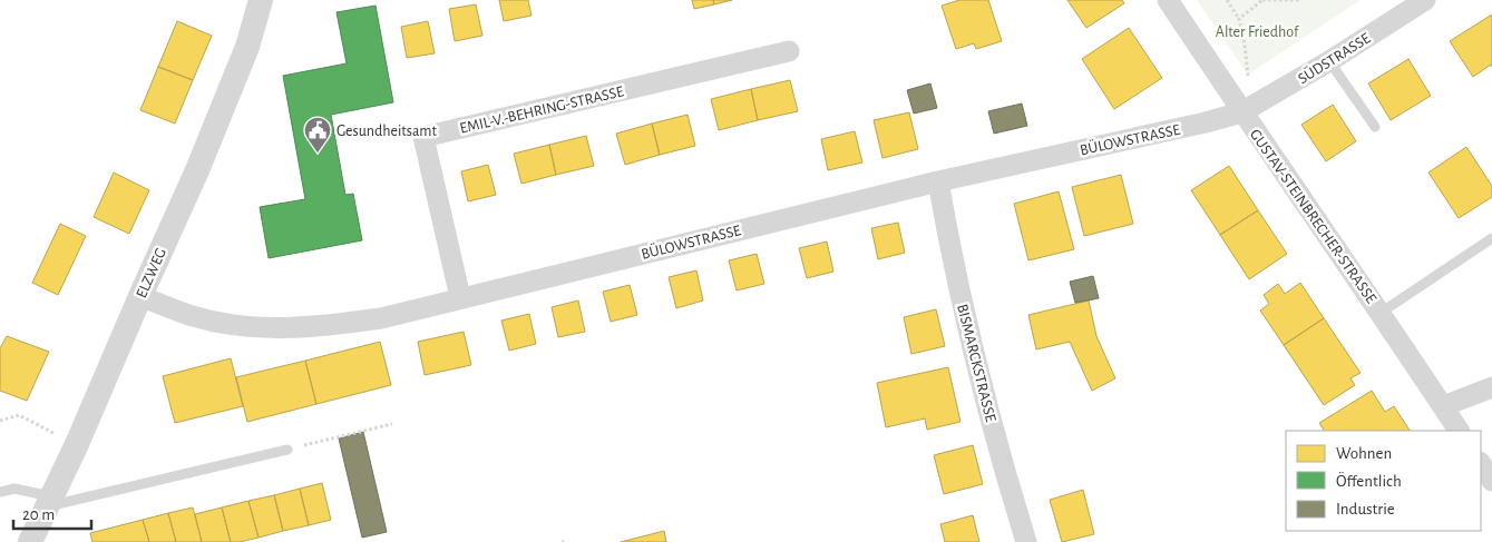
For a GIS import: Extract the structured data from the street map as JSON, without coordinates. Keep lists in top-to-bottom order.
{
  "streets": {
    "street": [
      "SÜDSTRASSE",
      "EMIL-V.-BEHRING-STRASSE",
      "BÜLOWSTRASSE",
      "GUSTAV-STEINBRECHER-STRASSE",
      "ELZWEG",
      "BISMARCKSTRASSE"
    ]
  },
  "crossings": [
    ["SÜDSTRASSE", "BÜLOWSTRASSE"],
    ["SÜDSTRASSE", "GUSTAV-STEINBRECHER-STRASSE"],
    ["EMIL-V.-BEHRING-STRASSE", "BÜLOWSTRASSE"],
    ["BÜLOWSTRASSE", "GUSTAV-STEINBRECHER-STRASSE"],
    ["BÜLOWSTRASSE", "ELZWEG"],
    ["BÜLOWSTRASSE", "BISMARCKSTRASSE"]
  ],
  "parks": ["Alter Friedhof"],
  "places": {
    "public building": ["Gesundheitsamt"]
  },
  "legend": ["Wohnen", "Öffentlich", "Industrie"],
  "scale_bar": "20 m"
}
